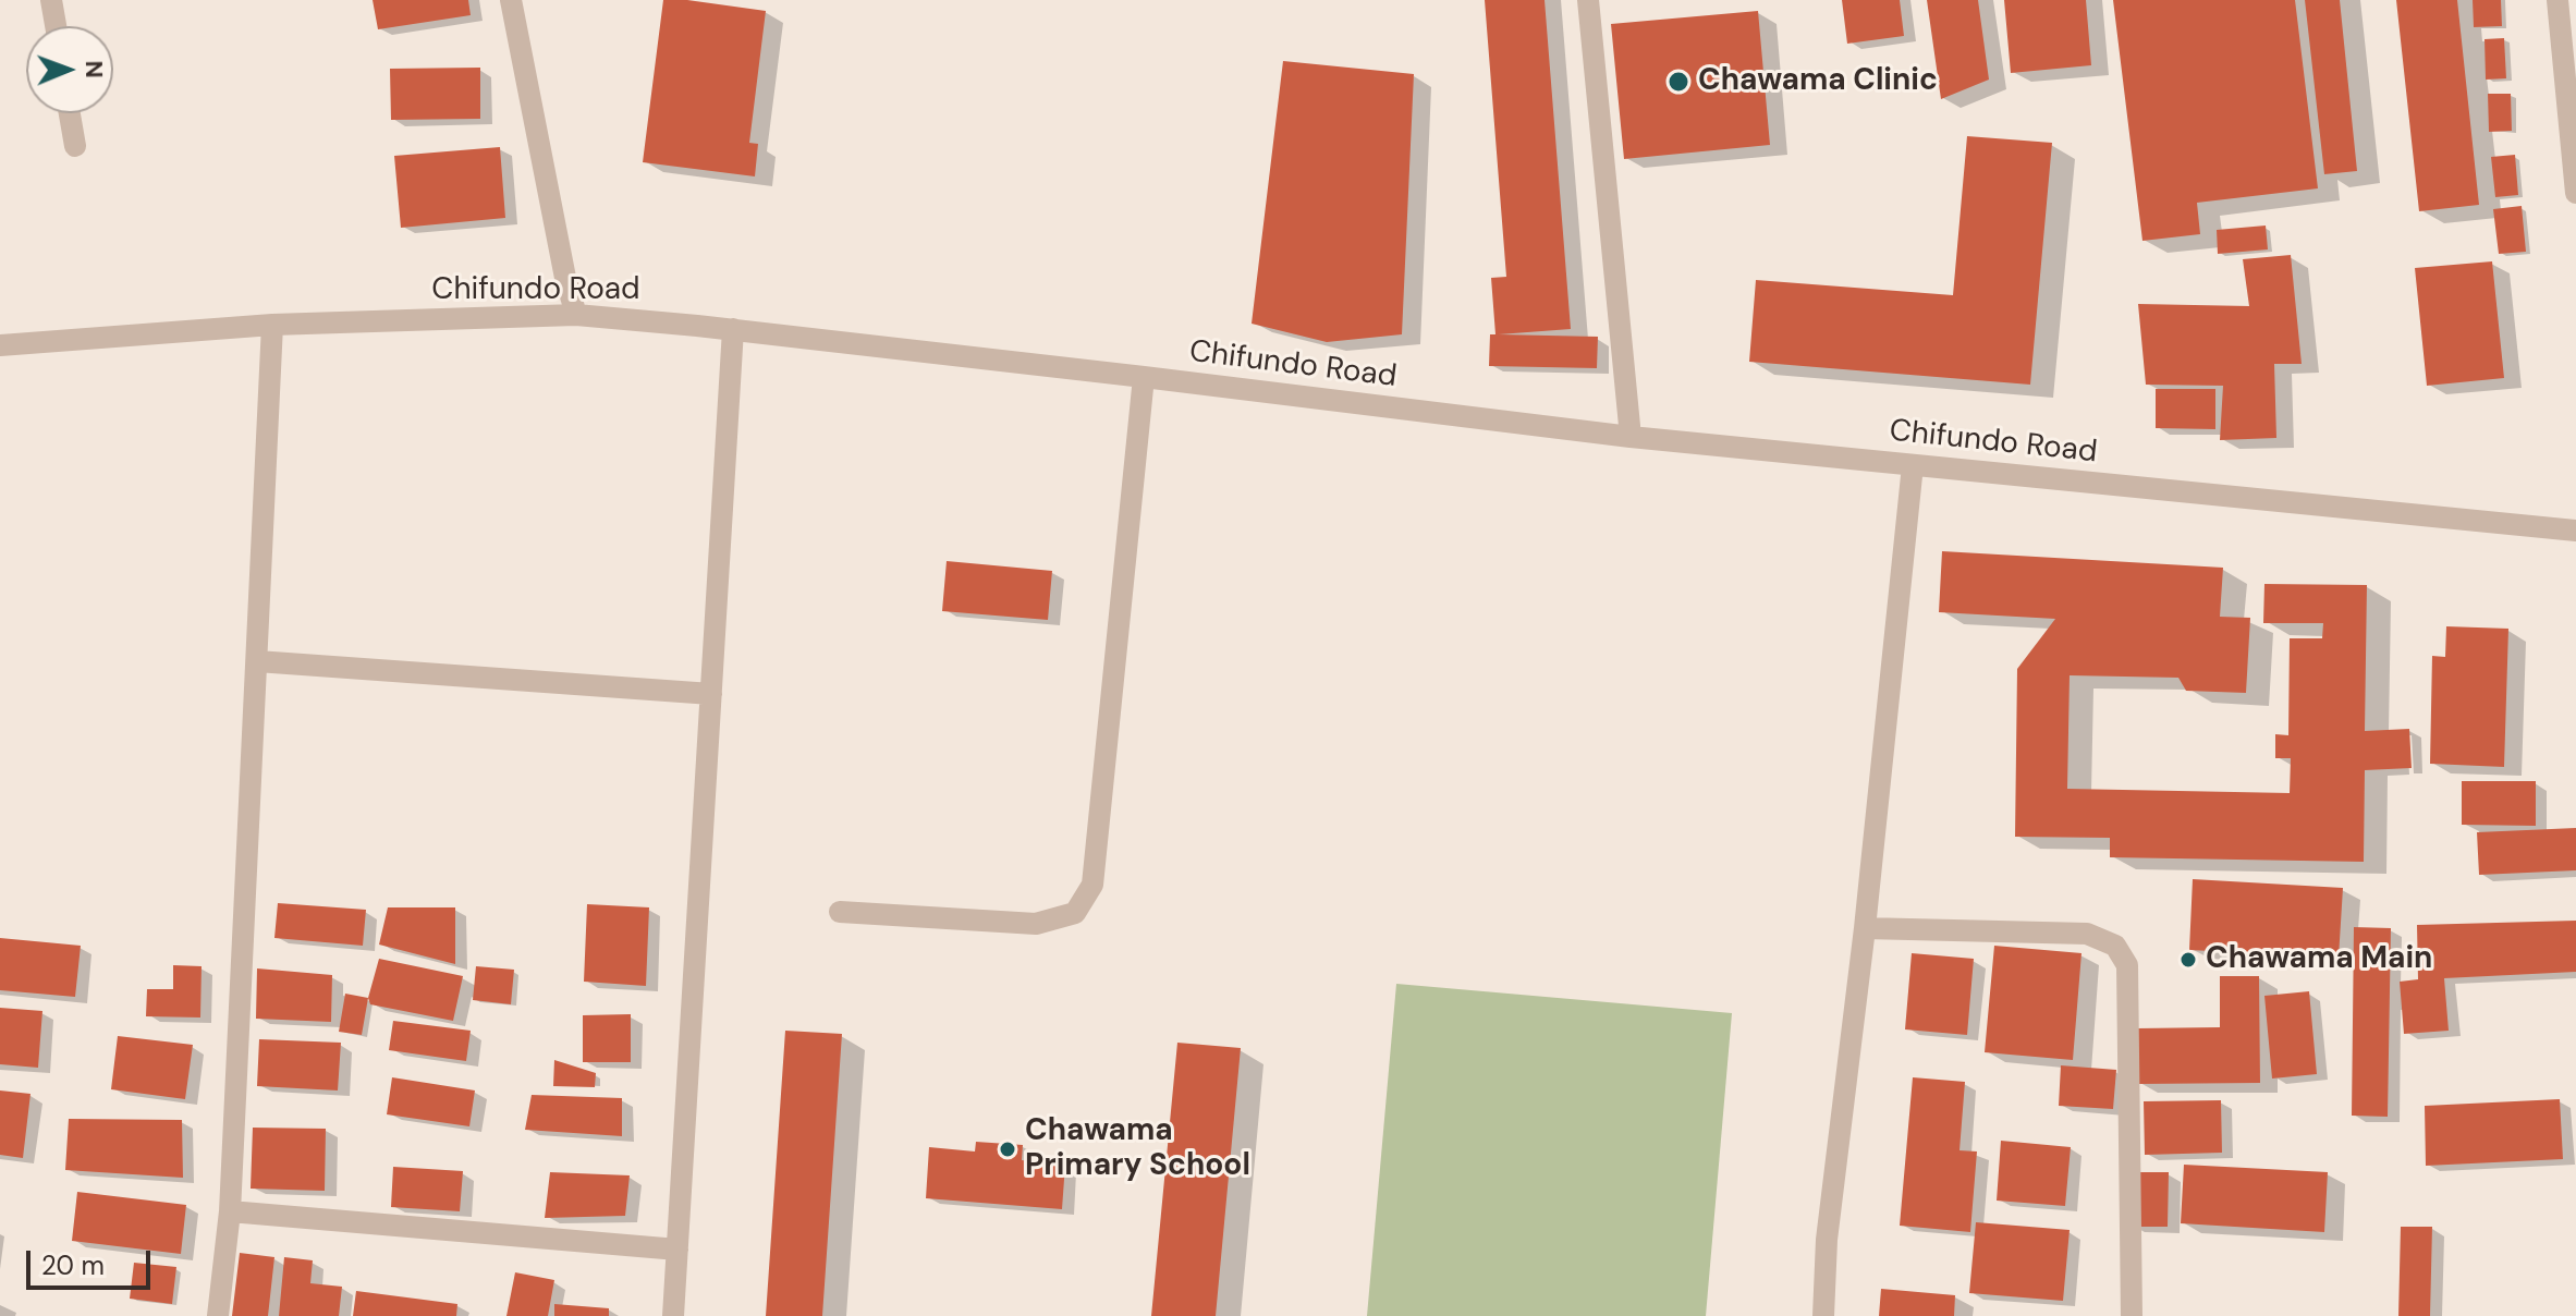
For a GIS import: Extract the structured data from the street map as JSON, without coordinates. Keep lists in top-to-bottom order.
{
  "streets": {
    "street": ["Chifundo Road"]
  },
  "places": ["Chawama Clinic", "Chawama Main", "Chawama Primary School"],
  "scale_bar": "20 m",
  "north": "right"
}
